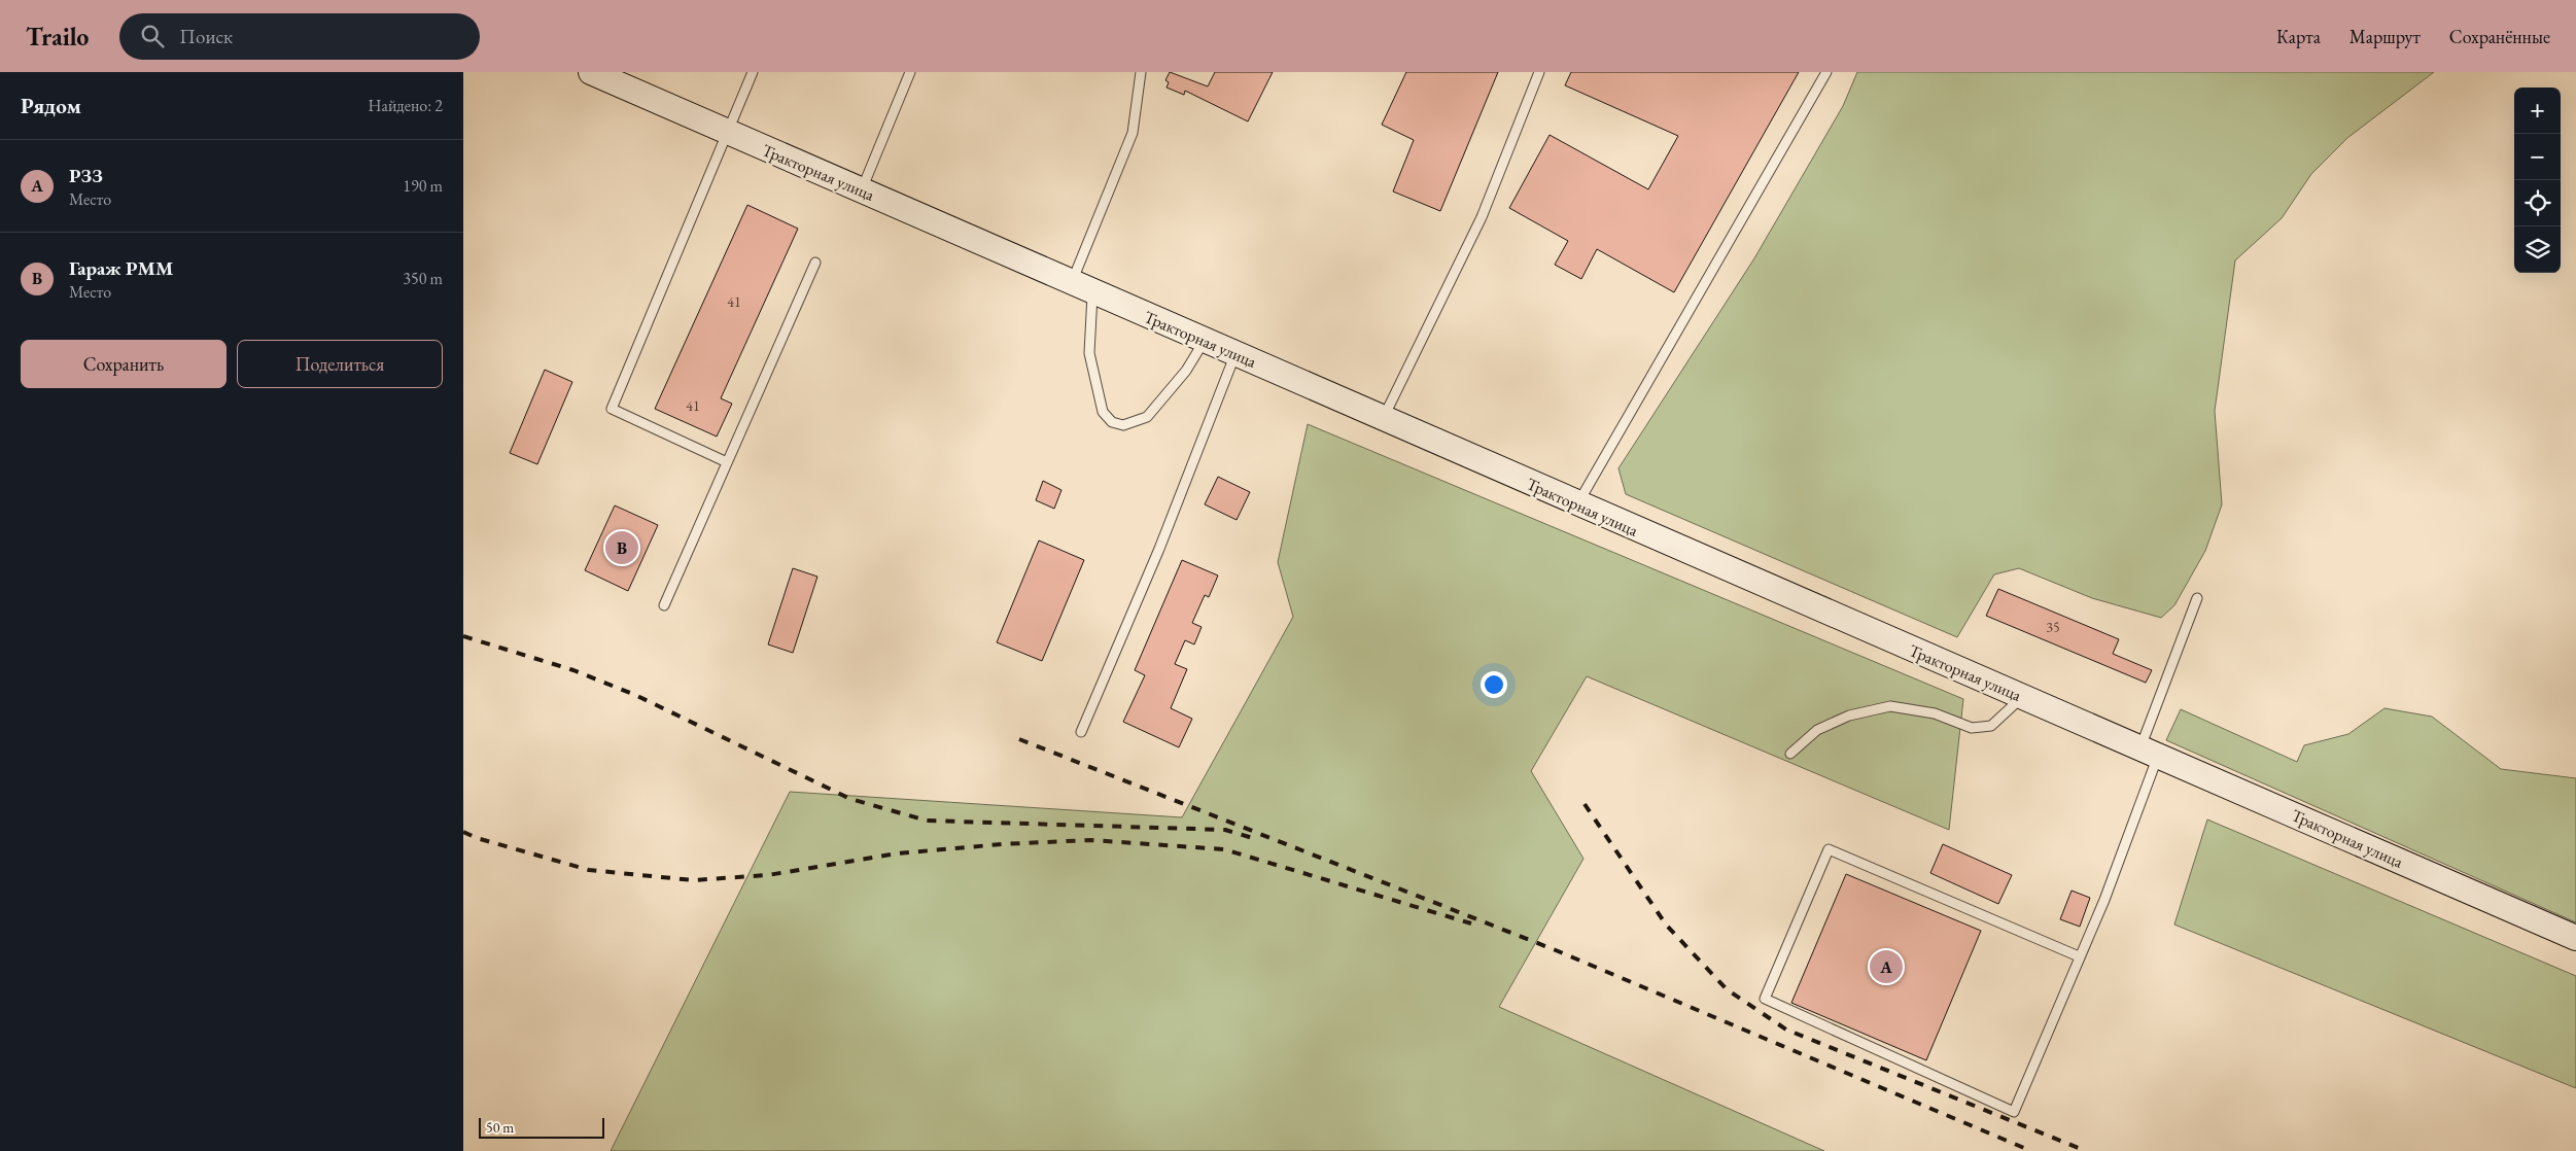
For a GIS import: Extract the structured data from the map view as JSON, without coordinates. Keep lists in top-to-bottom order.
{
  "streets": {
    "main road": ["Тракторная улица"]
  },
  "house_numbers": ["41", "41", "35"],
  "scale_bar": "50 m",
  "page": {
    "header": "Trailo",
    "search": "Поиск",
    "nav": ["Карта", "Маршрут", "Сохранённые"],
    "heading": ["Рядом", "Найдено: 2"],
    "map_buttons": ["+", "−"],
    "list": [
      {
        "mark": "A",
        "name": "РЗЗ",
        "note": "Место",
        "value": "190 m"
      },
      {
        "mark": "B",
        "name": "Гараж РММ",
        "note": "Место",
        "value": "350 m"
      }
    ],
    "buttons": ["Сохранить", "Поделиться"],
    "pins": ["B", "A"],
    "scale": "50 m"
  }
}
